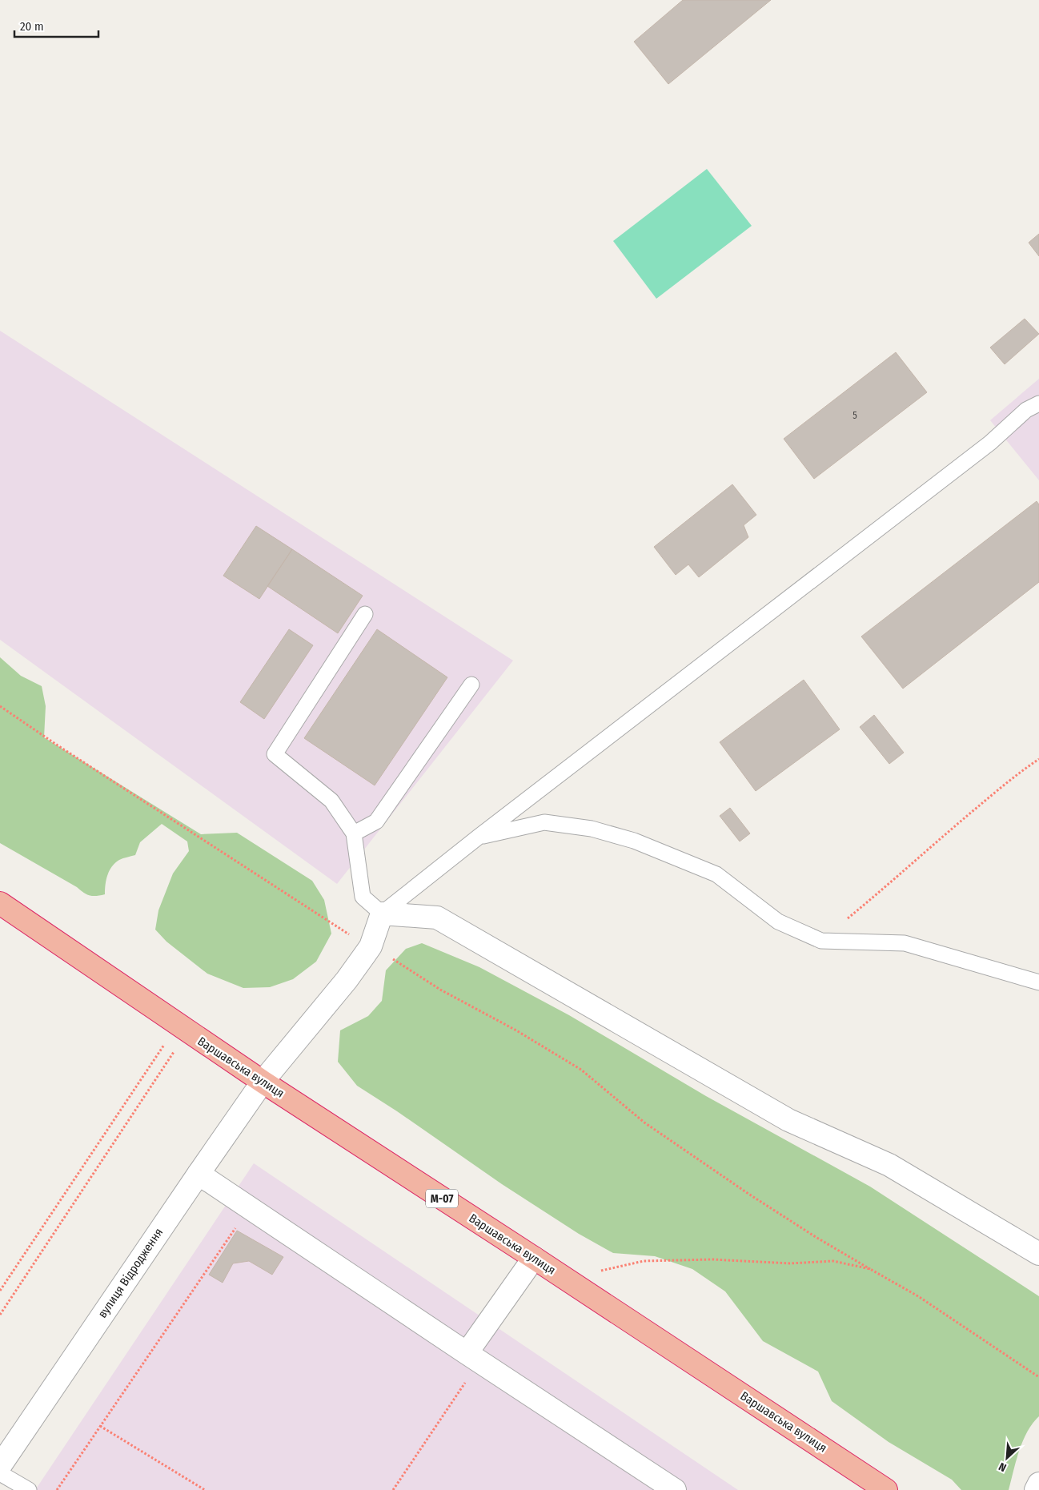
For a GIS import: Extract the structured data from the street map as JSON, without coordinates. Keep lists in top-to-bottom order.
{
  "streets": {
    "highway": ["Варшавська вулиця", "М-07"],
    "street": ["вулиця Відродження"]
  },
  "crossings": [
    ["Варшавська вулиця", "вулиця Відродження"]
  ],
  "house_numbers": ["5"],
  "scale_bar": "20 m",
  "north": "bottom left"
}
